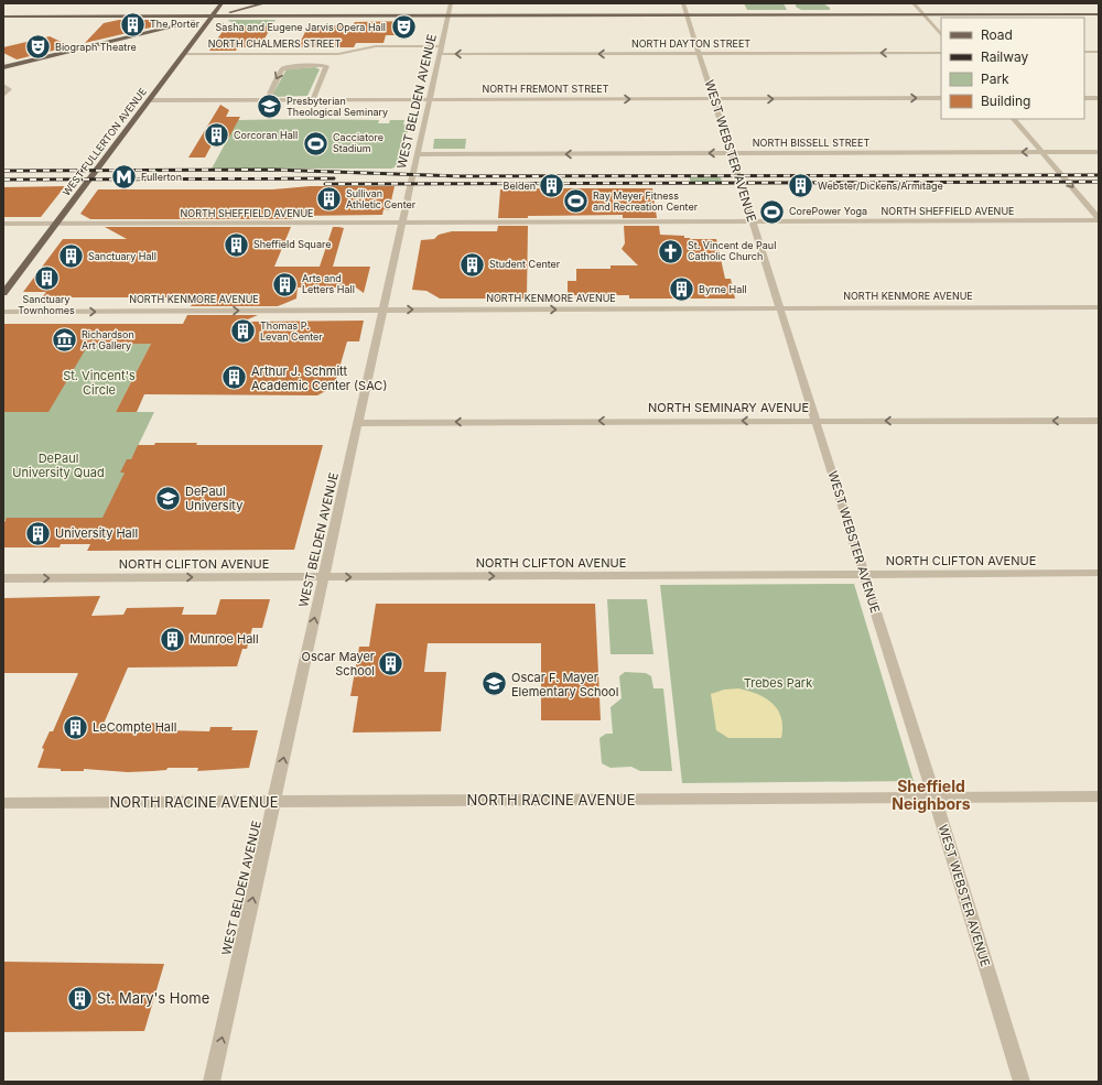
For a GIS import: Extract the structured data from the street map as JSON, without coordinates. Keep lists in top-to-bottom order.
{
  "streets": {
    "main road": ["WEST FULLERTON AVENUE"],
    "street": [
      "NORTH CHALMERS STREET",
      "NORTH DAYTON STREET",
      "NORTH FREMONT STREET",
      "WEST BELDEN AVENUE",
      "NORTH BISSELL STREET",
      "WEST WEBSTER AVENUE",
      "NORTH SHEFFIELD AVENUE",
      "NORTH KENMORE AVENUE",
      "NORTH SEMINARY AVENUE",
      "NORTH CLIFTON AVENUE",
      "NORTH RACINE AVENUE"
    ]
  },
  "crossings": [
    ["NORTH CHALMERS STREET", "NORTH DAYTON STREET"],
    ["NORTH CHALMERS STREET", "WEST BELDEN AVENUE"],
    ["NORTH CHALMERS STREET", "WEST FULLERTON AVENUE"],
    ["NORTH DAYTON STREET", "WEST BELDEN AVENUE"],
    ["NORTH DAYTON STREET", "WEST WEBSTER AVENUE"],
    ["NORTH FREMONT STREET", "WEST BELDEN AVENUE"],
    ["NORTH FREMONT STREET", "WEST FULLERTON AVENUE"],
    ["NORTH FREMONT STREET", "WEST WEBSTER AVENUE"],
    ["WEST BELDEN AVENUE", "NORTH BISSELL STREET"],
    ["WEST BELDEN AVENUE", "NORTH SHEFFIELD AVENUE"],
    ["WEST BELDEN AVENUE", "NORTH KENMORE AVENUE"],
    ["WEST BELDEN AVENUE", "NORTH SEMINARY AVENUE"],
    ["WEST BELDEN AVENUE", "NORTH CLIFTON AVENUE"],
    ["WEST BELDEN AVENUE", "NORTH RACINE AVENUE"],
    ["WEST FULLERTON AVENUE", "NORTH SHEFFIELD AVENUE"],
    ["NORTH BISSELL STREET", "WEST WEBSTER AVENUE"],
    ["WEST WEBSTER AVENUE", "NORTH SHEFFIELD AVENUE"],
    ["WEST WEBSTER AVENUE", "NORTH KENMORE AVENUE"],
    ["WEST WEBSTER AVENUE", "NORTH SEMINARY AVENUE"],
    ["WEST WEBSTER AVENUE", "NORTH CLIFTON AVENUE"],
    ["WEST WEBSTER AVENUE", "NORTH RACINE AVENUE"]
  ],
  "one_way": [
    "NORTH DAYTON STREET",
    "NORTH FREMONT STREET",
    "WEST BELDEN AVENUE",
    "NORTH BISSELL STREET",
    "NORTH KENMORE AVENUE",
    "NORTH SEMINARY AVENUE",
    "NORTH CLIFTON AVENUE"
  ],
  "districts": ["Sheffield Neighbors"],
  "parks": ["St. Vincent's Circle", "DePaul University Quad", "Trebes Park"],
  "places": {
    "building": [
      "The Porter",
      "Corcoran Hall",
      "Belden",
      "Webster/Dickens/Armitage",
      "Sullivan Athletic Center",
      "Sheffield Square",
      "Sanctuary Hall",
      "Student Center",
      "Sanctuary Townhomes",
      "Arts and Letters Hall",
      "Byrne Hall",
      "Thomas P. Levan Center",
      "Arthur J. Schmitt Academic Center (SAC)",
      "University Hall",
      "Munroe Hall",
      "Oscar Mayer School",
      "LeCompte Hall",
      "St. Mary's Home"
    ],
    "theatre": ["Sasha and Eugene Jarvis Opera Hall", "Biograph Theatre"],
    "school or university": ["Presbyterian Theological Seminary", "DePaul University", "Oscar F. Mayer Elementary School"],
    "sports": ["Cacciatore Stadium", "Ray Meyer Fitness and Recreation Center", "CorePower Yoga"],
    "metro station": ["Fullerton"],
    "church": ["St. Vincent de Paul Catholic Church"],
    "museum": ["Richardson Art Gallery"]
  },
  "legend": [
    "Road",
    "Railway",
    "Park",
    "Building"
  ]
}
